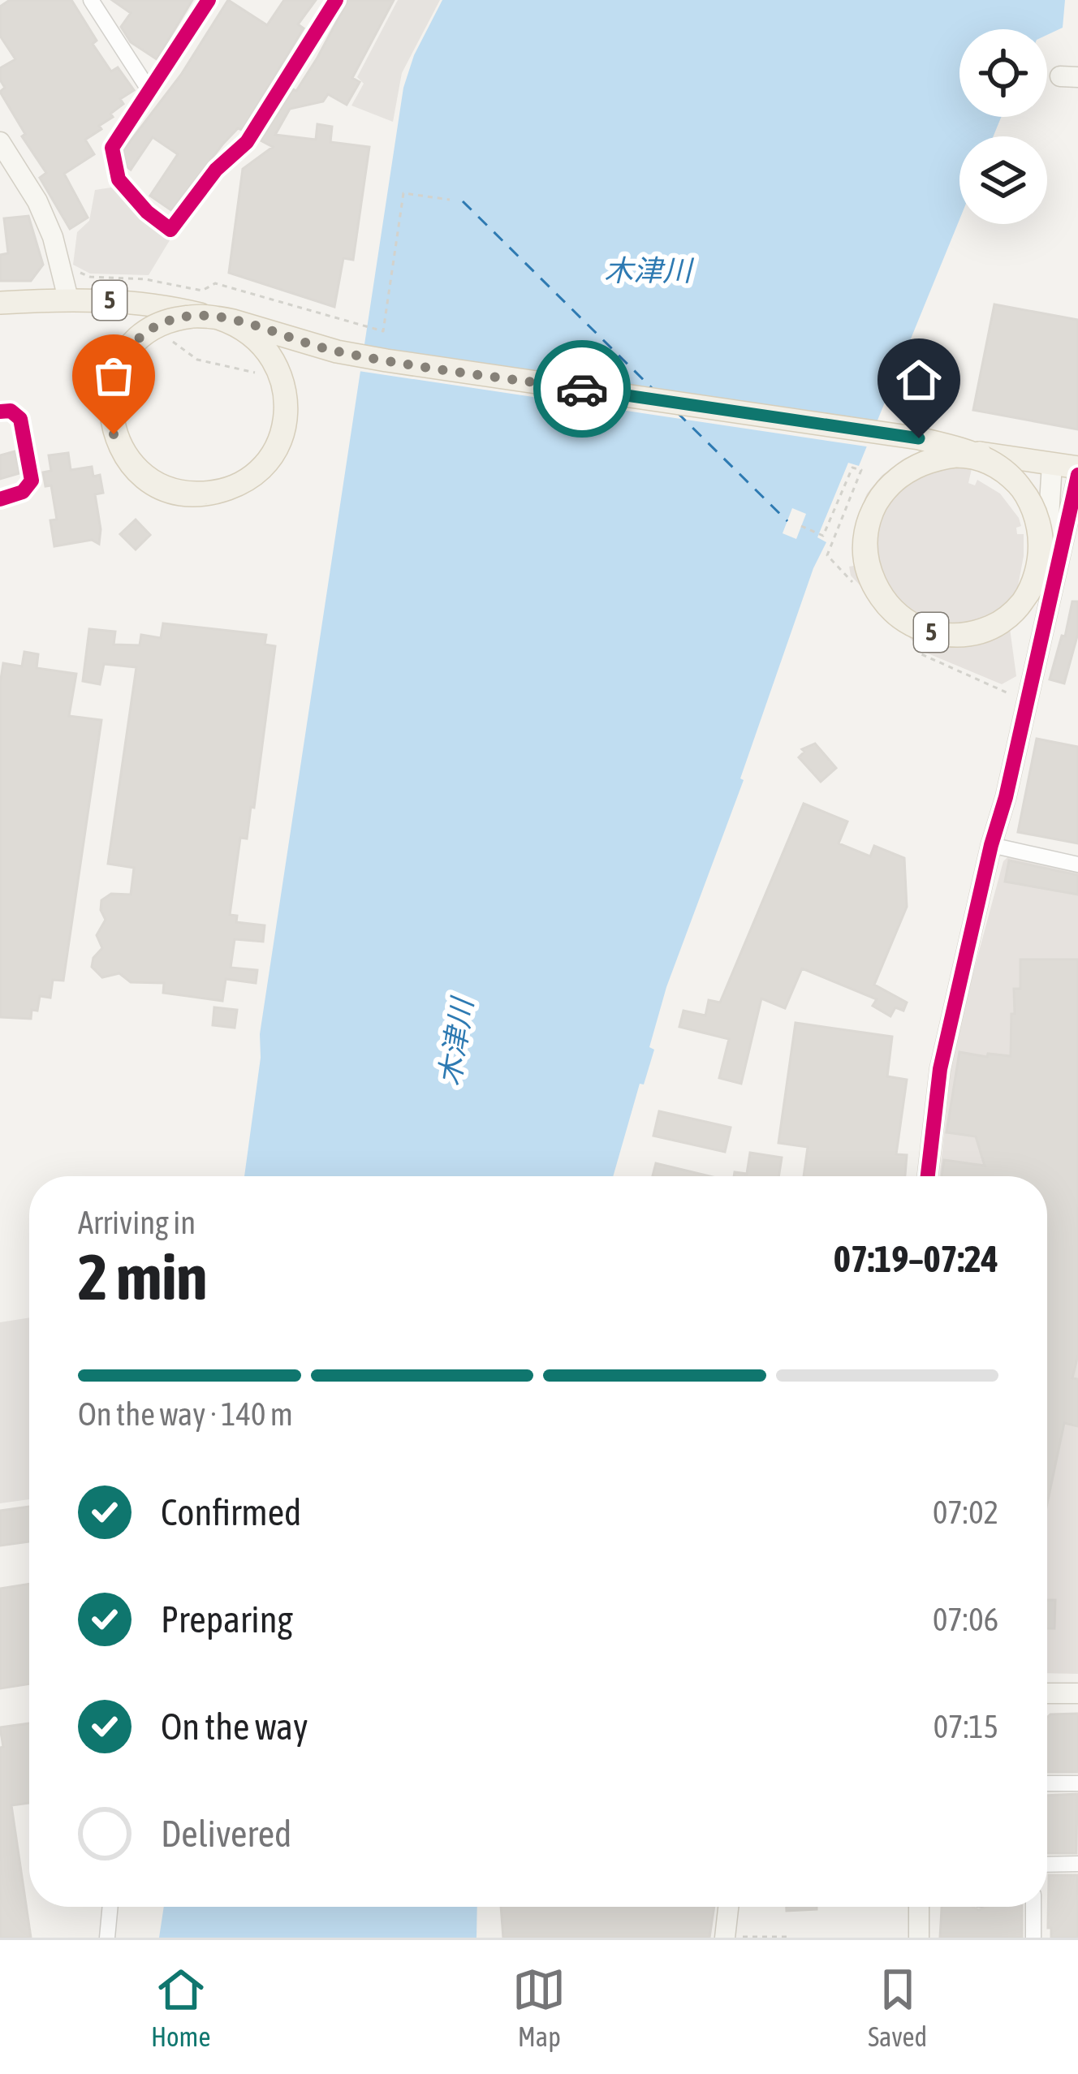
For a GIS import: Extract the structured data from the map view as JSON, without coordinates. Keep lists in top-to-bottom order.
{
  "streets": {
    "main road": ["5"]
  },
  "water": ["木津川"],
  "page": {
    "heading": ["2 min", "Arriving in", "07:19–07:24"],
    "bar": "On the way · 140 m",
    "list": [
      ["Confirmed", "07:02"],
      ["Preparing", "07:06"],
      ["On the way", "07:15"],
      "Delivered"
    ],
    "tabs": ["Home", "Map", "Saved"]
  }
}
